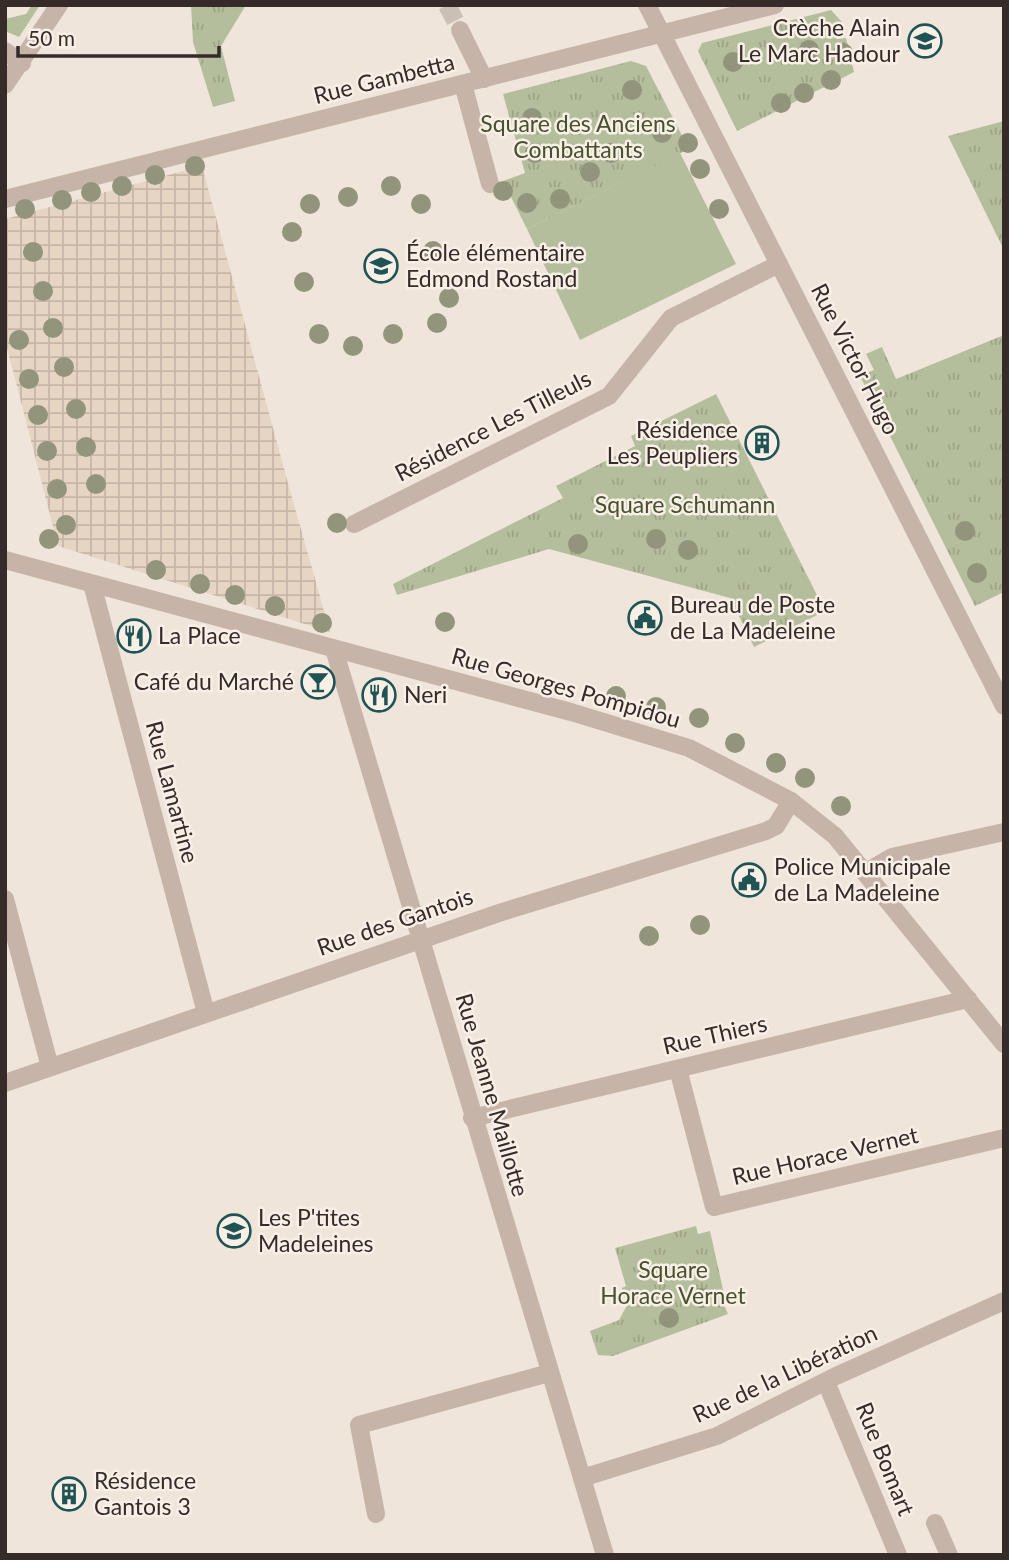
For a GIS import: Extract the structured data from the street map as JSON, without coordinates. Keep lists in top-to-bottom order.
{
  "streets": {
    "street": [
      "Rue Gambetta",
      "Rue Victor Hugo",
      "Résidence Les Tilleuls",
      "Rue Georges Pompidou",
      "Rue Lamartine",
      "Rue des Gantois",
      "Rue Thiers",
      "Rue Jeanne Maillotte",
      "Rue Horace Vernet",
      "Rue de la Libération",
      "Rue Bomart"
    ]
  },
  "crossings": [
    ["Rue Gambetta", "Rue Victor Hugo"],
    ["Rue Victor Hugo", "Résidence Les Tilleuls"],
    ["Rue Georges Pompidou", "Rue Lamartine"],
    ["Rue Georges Pompidou", "Rue des Gantois"],
    ["Rue Georges Pompidou", "Rue Thiers"],
    ["Rue Georges Pompidou", "Rue Jeanne Maillotte"],
    ["Rue Lamartine", "Rue des Gantois"],
    ["Rue des Gantois", "Rue Jeanne Maillotte"],
    ["Rue Thiers", "Rue Jeanne Maillotte"],
    ["Rue Thiers", "Rue Horace Vernet"],
    ["Rue Jeanne Maillotte", "Rue de la Libération"],
    ["Rue de la Libération", "Rue Bomart"]
  ],
  "parks": ["Square des Anciens Combattants", "Square Schumann", "Square Horace Vernet"],
  "places": {
    "school or university": ["Crèche Alain Le Marc Hadour", "École élémentaire Edmond Rostand", "Les P'tites Madeleines"],
    "building": ["Résidence Les Peupliers", "Résidence Gantois 3"],
    "public building": ["Bureau de Poste de La Madeleine", "Police Municipale de La Madeleine"],
    "restaurant": ["La Place", "Neri"],
    "bar": ["Café du Marché"]
  },
  "scale_bar": "50 m"
}
